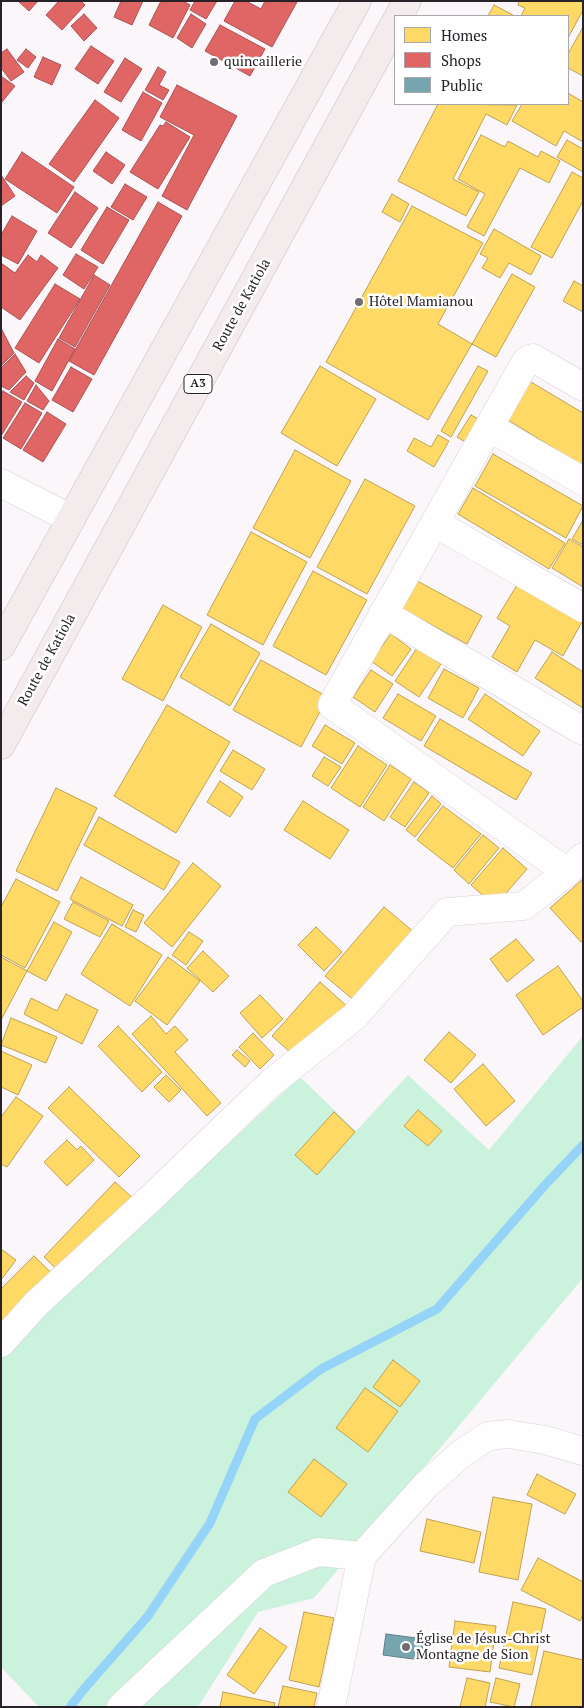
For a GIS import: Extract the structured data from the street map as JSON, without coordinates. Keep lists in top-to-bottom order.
{
  "streets": {
    "highway": ["Route de Katiola", "A3"]
  },
  "places": ["quincaillerie", "Hôtel Mamianou", "Église de Jésus-Christ Montagne de Sion"],
  "legend": ["Homes", "Shops", "Public"]
}
